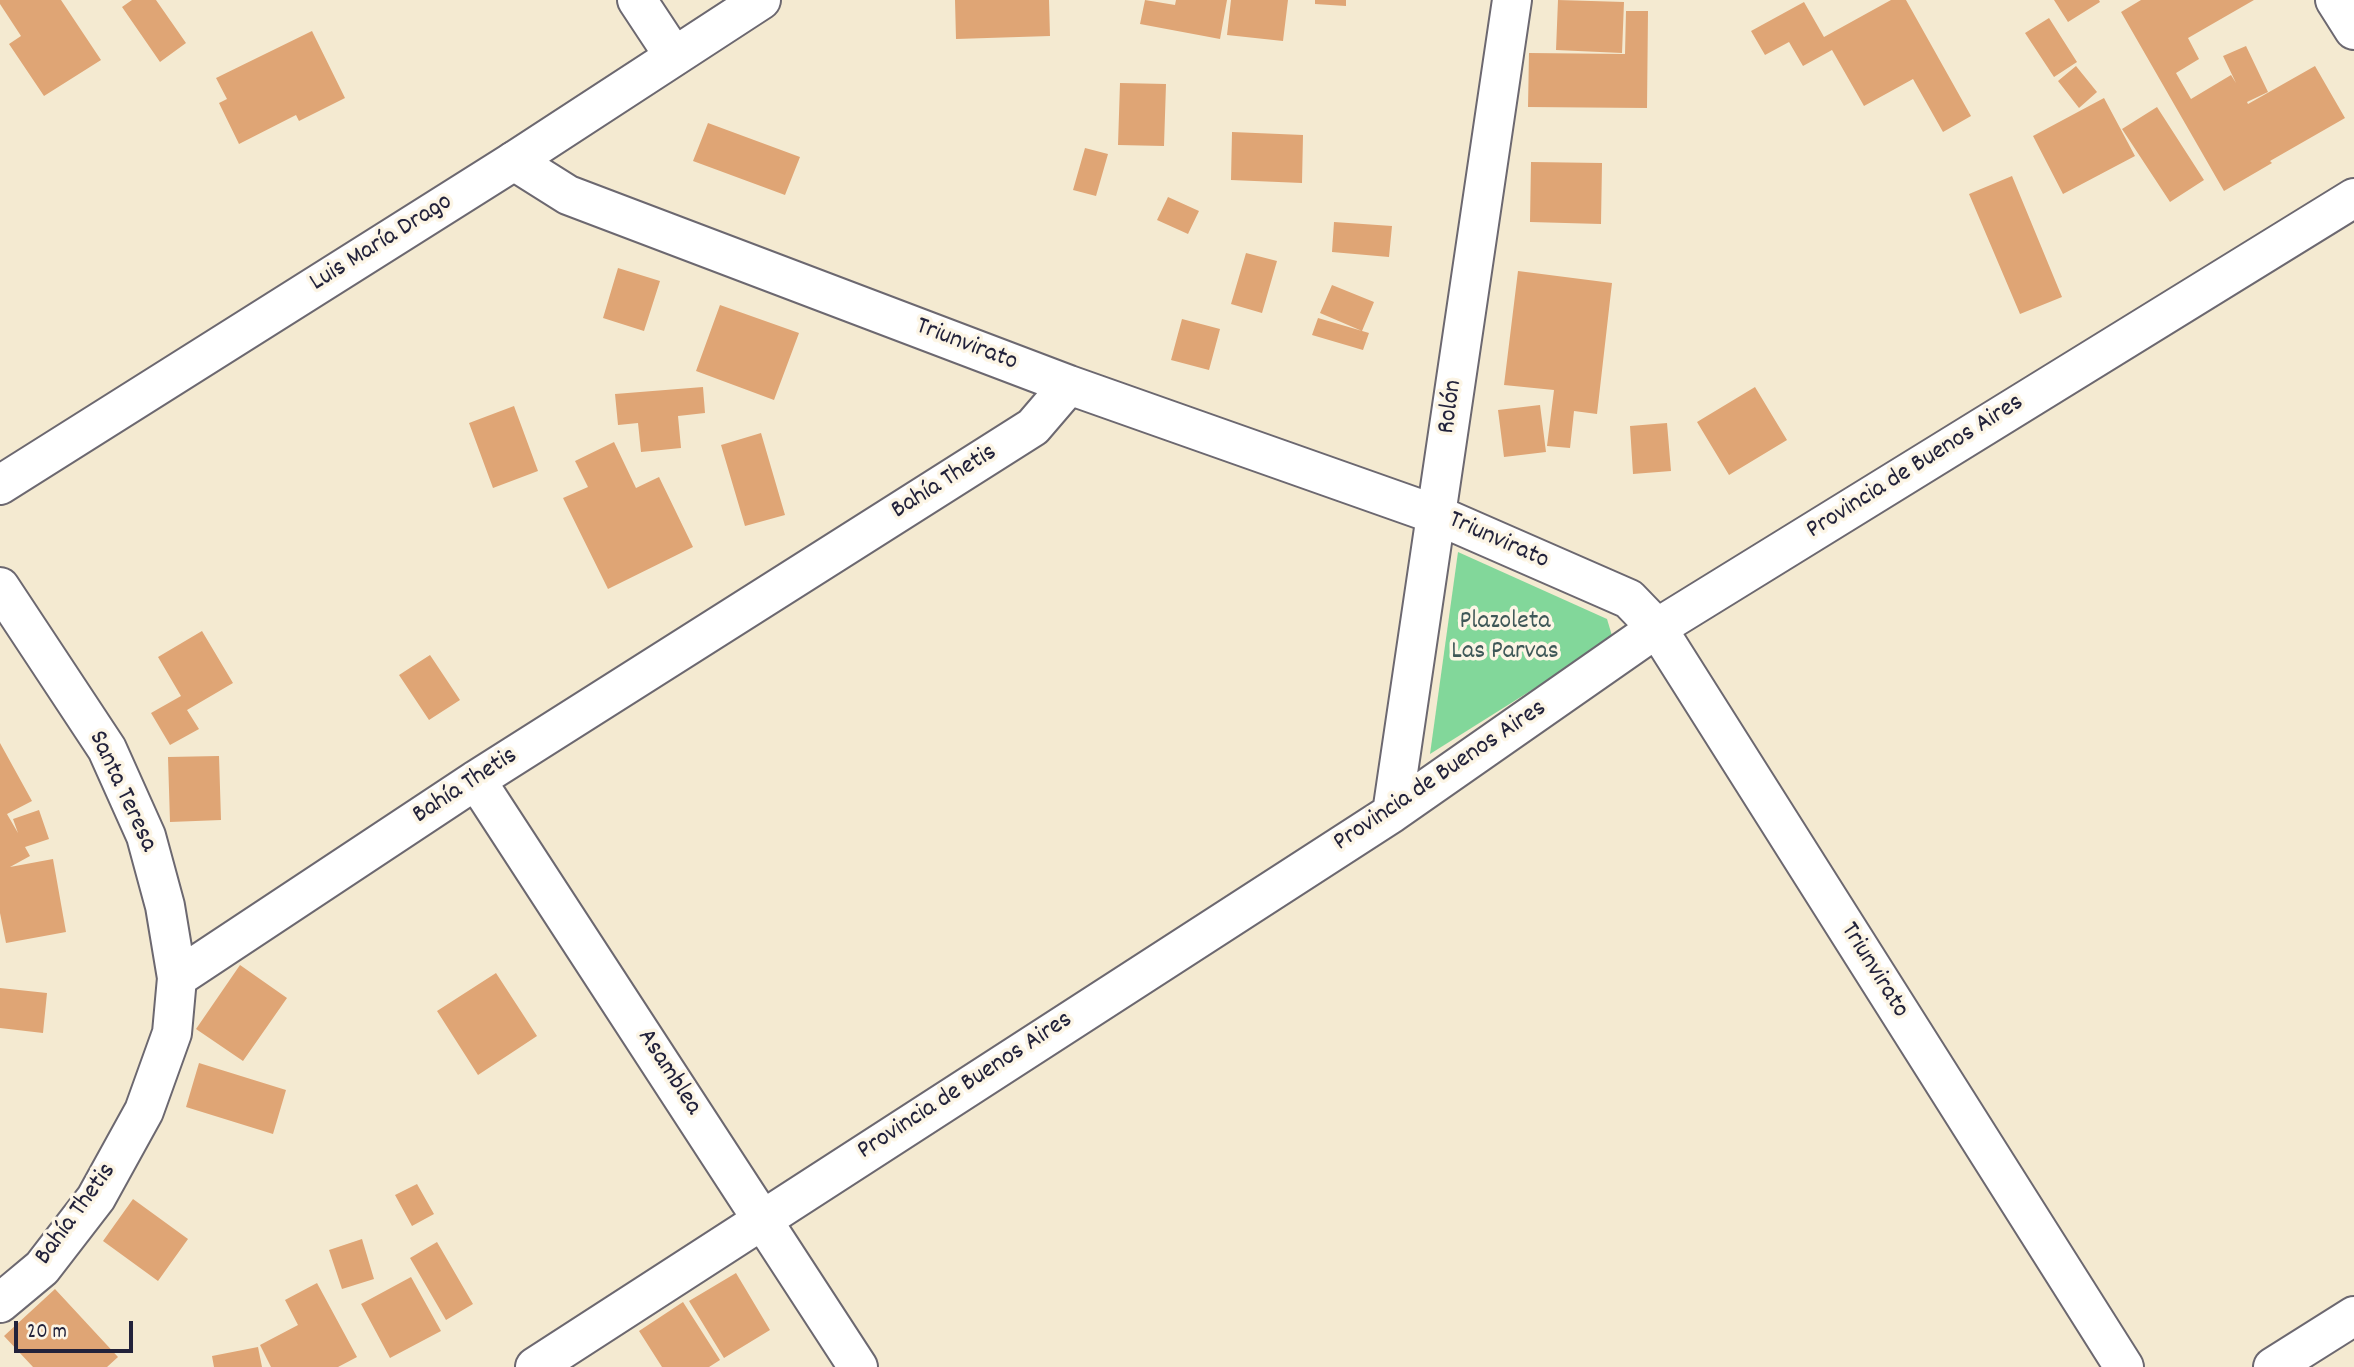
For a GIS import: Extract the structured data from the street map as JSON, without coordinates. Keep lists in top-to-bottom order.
{
  "streets": {
    "street": [
      "Luis María Drago",
      "Triunvirato",
      "Rolón",
      "Provincia de Buenos Aires",
      "Bahía Thetis",
      "Santa Teresa",
      "Asamblea"
    ]
  },
  "crossings": [
    ["Luis María Drago", "Triunvirato"],
    ["Triunvirato", "Rolón"],
    ["Triunvirato", "Provincia de Buenos Aires"],
    ["Triunvirato", "Bahía Thetis"],
    ["Rolón", "Provincia de Buenos Aires"],
    ["Provincia de Buenos Aires", "Asamblea"],
    ["Bahía Thetis", "Santa Teresa"],
    ["Bahía Thetis", "Asamblea"]
  ],
  "parks": ["Plazoleta Las Parvas"],
  "scale_bar": "20 m"
}
